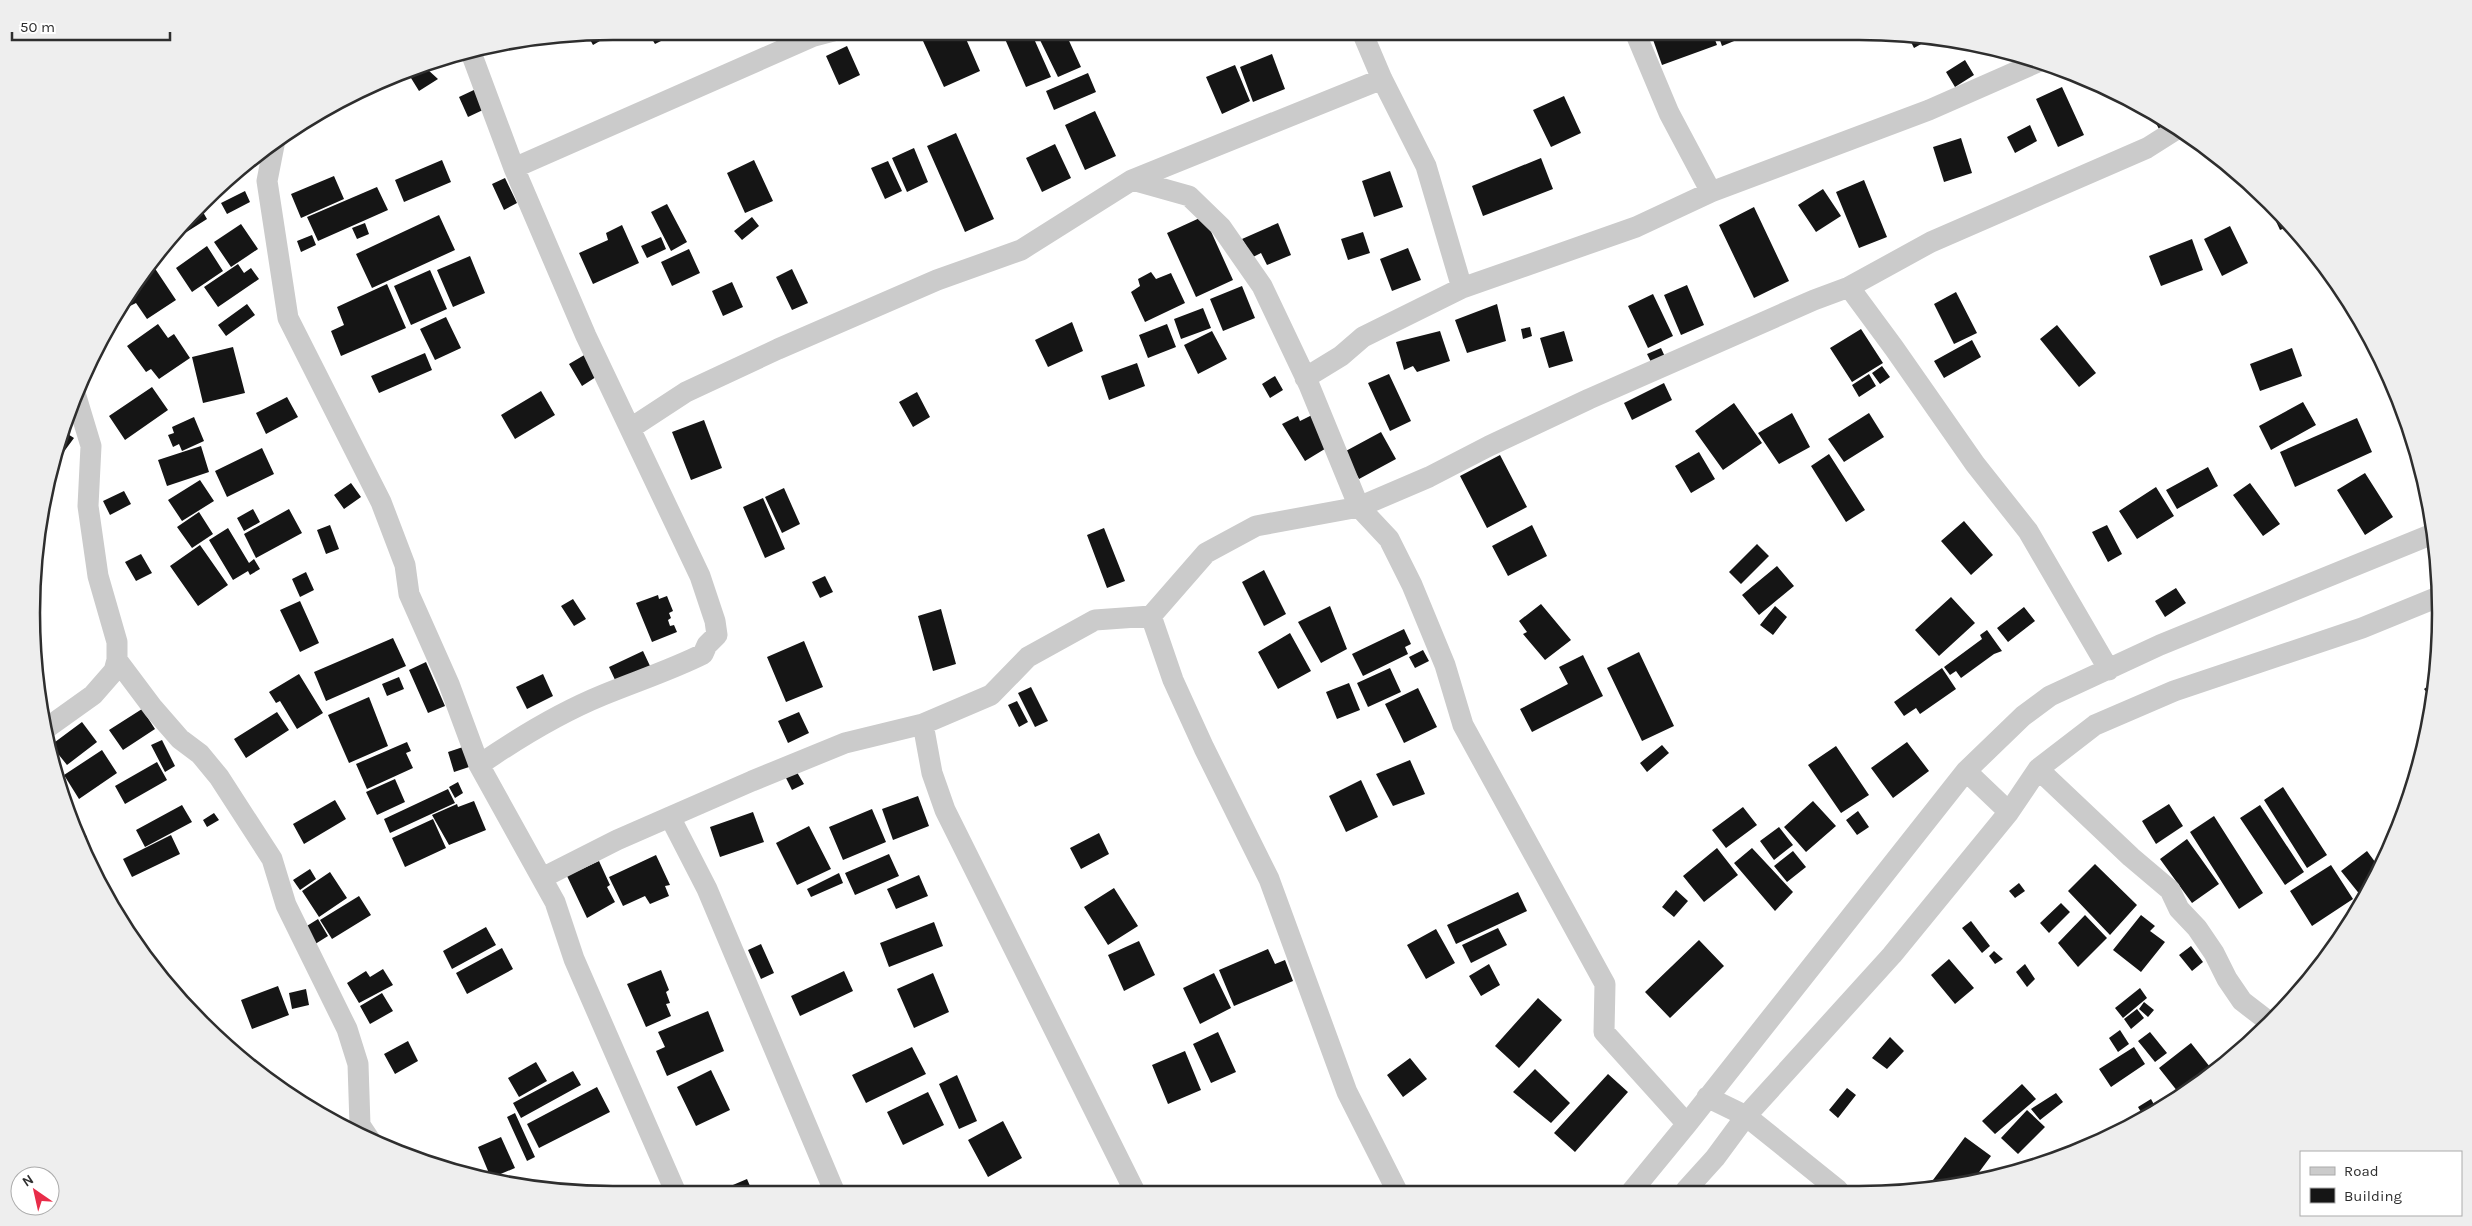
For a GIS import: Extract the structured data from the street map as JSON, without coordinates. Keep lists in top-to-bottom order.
{
  "legend": ["Road", "Building"],
  "scale_bar": "50 m",
  "north": "top left"
}
